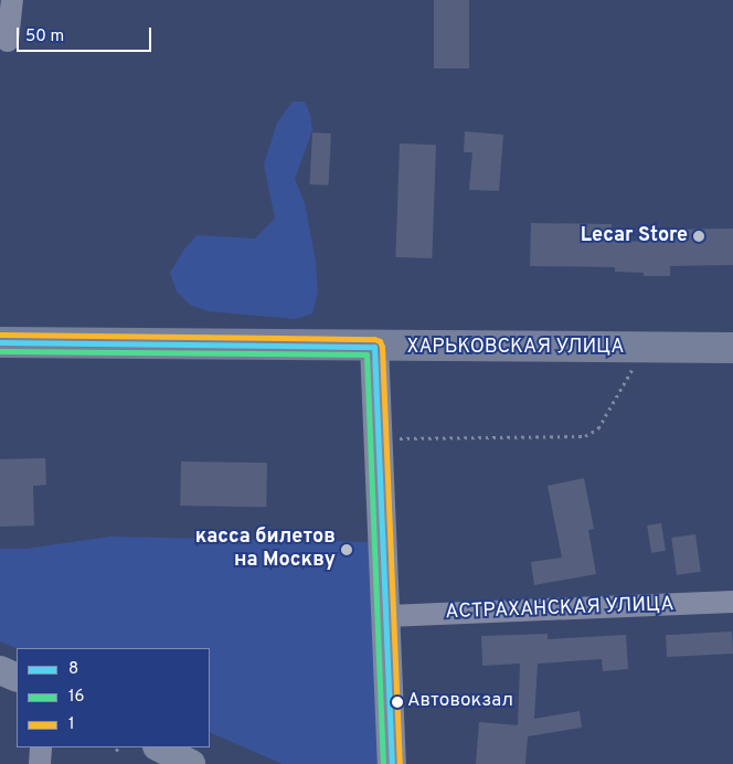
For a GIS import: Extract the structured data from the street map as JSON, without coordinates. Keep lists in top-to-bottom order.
{
  "streets": {
    "highway": ["ХАРЬКОВСКАЯ УЛИЦА"],
    "street": ["АСТРАХАНСКАЯ УЛИЦА"]
  },
  "places": ["Lecar Store", "касса билетов на Москву", "Автовокзал"],
  "lines": ["transit line 1", "transit line 8", "transit line 16"],
  "legend": ["8", "16", "1"],
  "scale_bar": "50 m"
}
